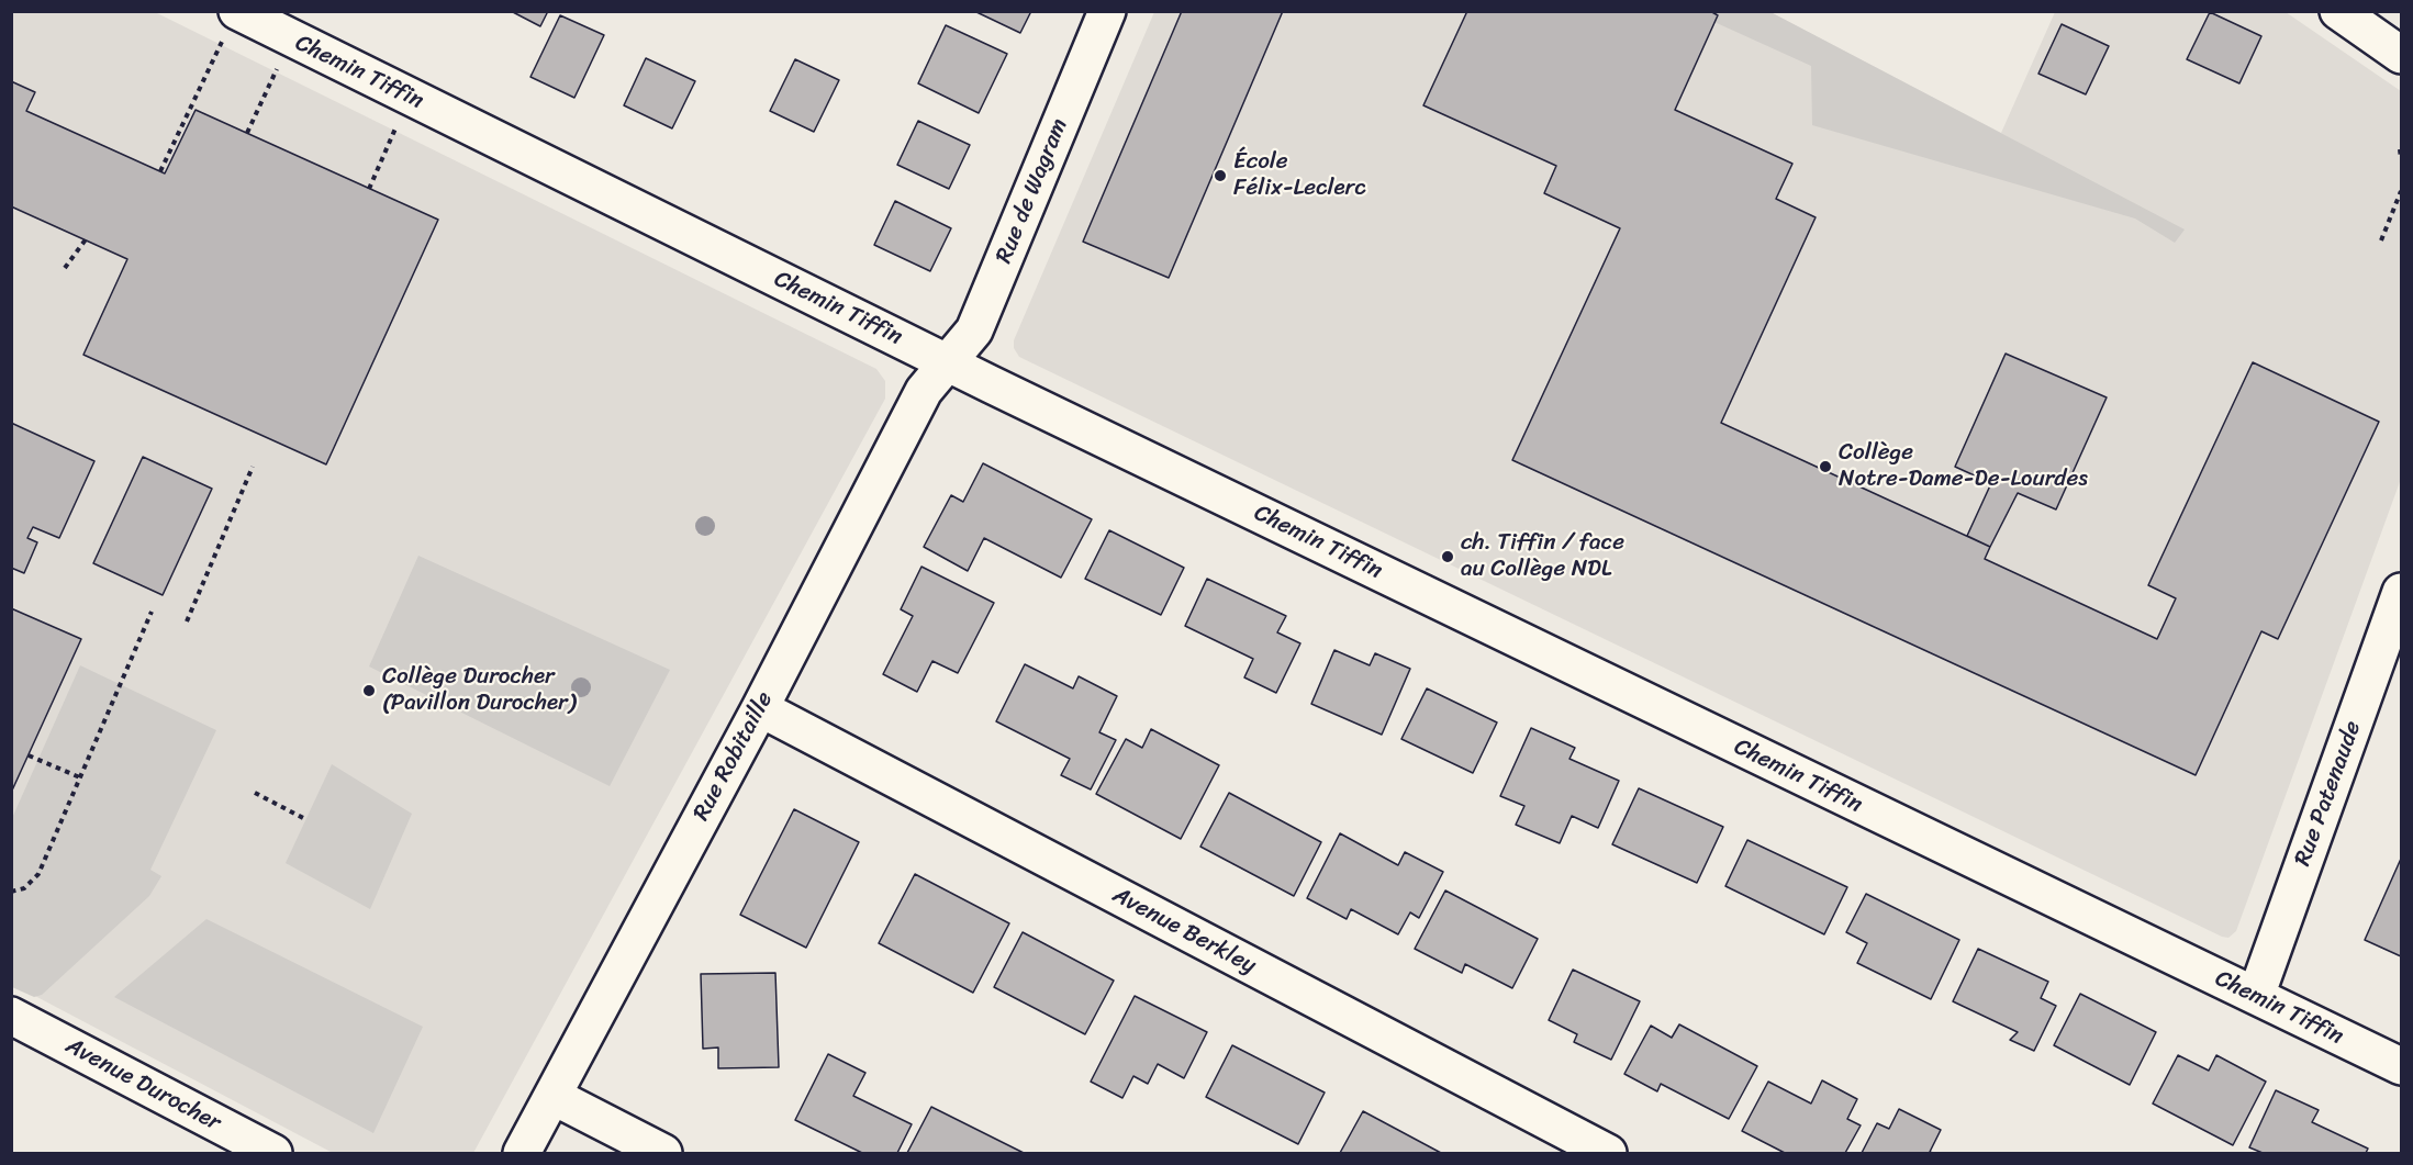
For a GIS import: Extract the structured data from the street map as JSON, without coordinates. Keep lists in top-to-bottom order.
{
  "streets": {
    "street": [
      "Chemin Tiffin",
      "Rue de Wagram",
      "Rue Robitaille",
      "Rue Patenaude",
      "Avenue Berkley",
      "Avenue Durocher"
    ]
  },
  "crossings": [
    ["Chemin Tiffin", "Rue de Wagram"],
    ["Chemin Tiffin", "Rue Robitaille"],
    ["Chemin Tiffin", "Rue Patenaude"],
    ["Rue de Wagram", "Rue Robitaille"],
    ["Rue Robitaille", "Avenue Berkley"]
  ],
  "places": [
    "École Félix-Leclerc",
    "Collège Notre-Dame-De-Lourdes",
    "ch. Tiffin / face au Collège NDL",
    "Collège Durocher (Pavillon Durocher)"
  ]
}
